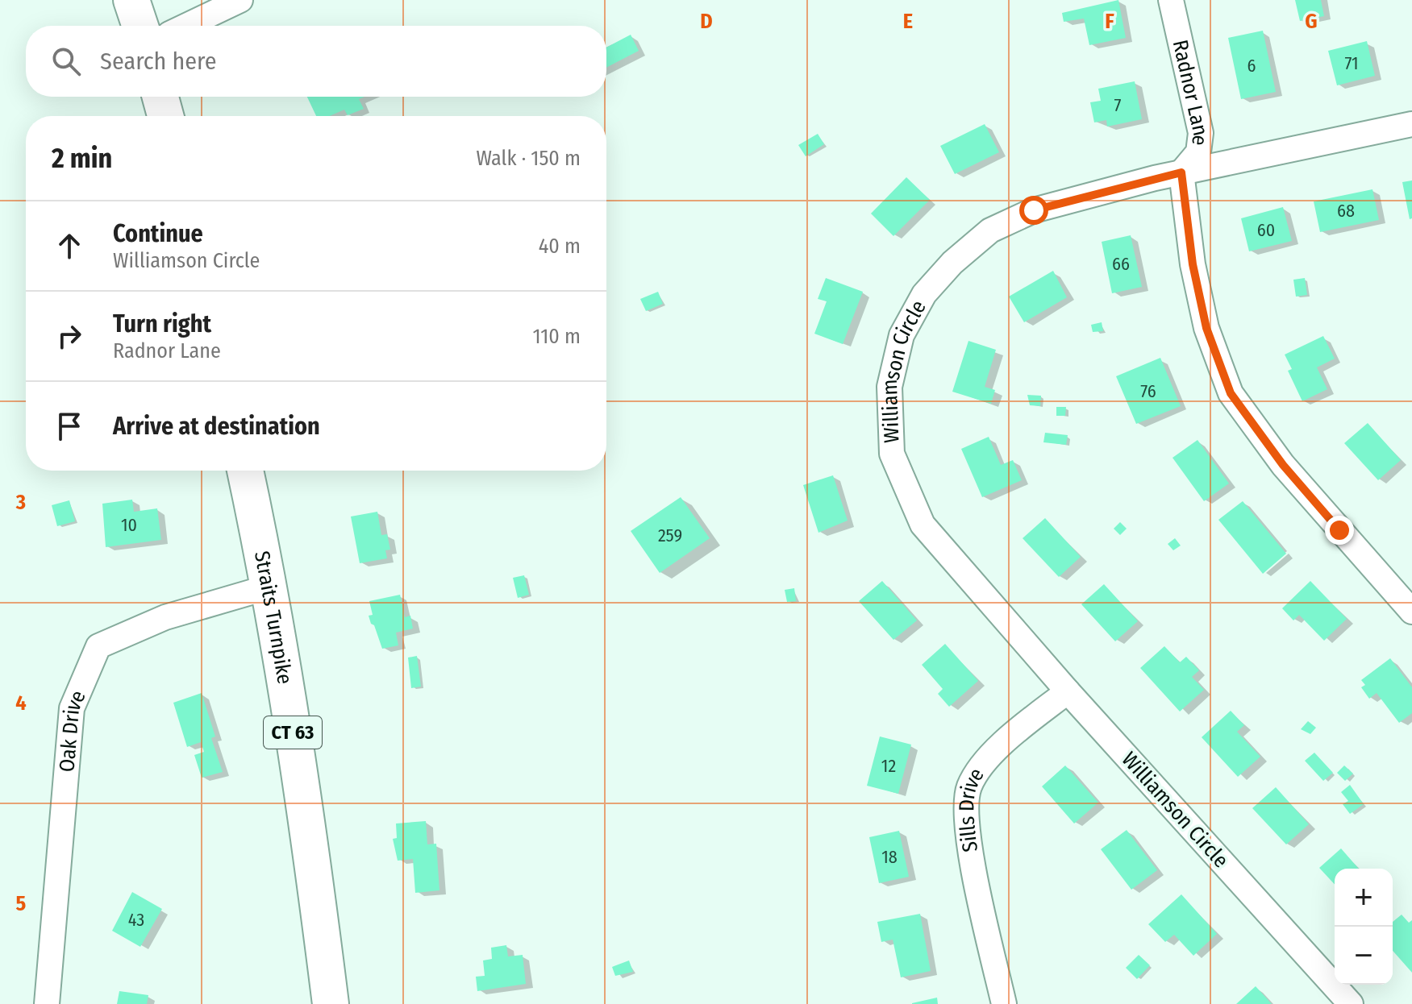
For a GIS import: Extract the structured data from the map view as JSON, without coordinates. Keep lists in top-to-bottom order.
{
  "streets": {
    "main road": ["Straits Turnpike", "CT 63"],
    "street": [
      "Radnor Lane",
      "Williamson Circle",
      "Oak Drive",
      "Sills Drive"
    ]
  },
  "crossings": [
    ["Radnor Lane", "Williamson Circle"],
    ["Williamson Circle", "Sills Drive"],
    ["Straits Turnpike", "Oak Drive"]
  ],
  "house_numbers": [
    "71",
    "6",
    "7",
    "68",
    "60",
    "66",
    "76",
    "10",
    "259",
    "12",
    "18",
    "43"
  ],
  "page": {
    "search": "Search here",
    "heading": ["2 min", "Walk · 150 m"],
    "list": [
      ["Continue", "Williamson Circle", "40 m"],
      ["Turn right", "Radnor Lane", "110 m"],
      "Arrive at destination"
    ],
    "map_buttons": ["+", "−"]
  },
  "grid": {
    "columns": [
      "D",
      "E",
      "F",
      "G"
    ],
    "rows": ["3", "4", "5"]
  }
}
